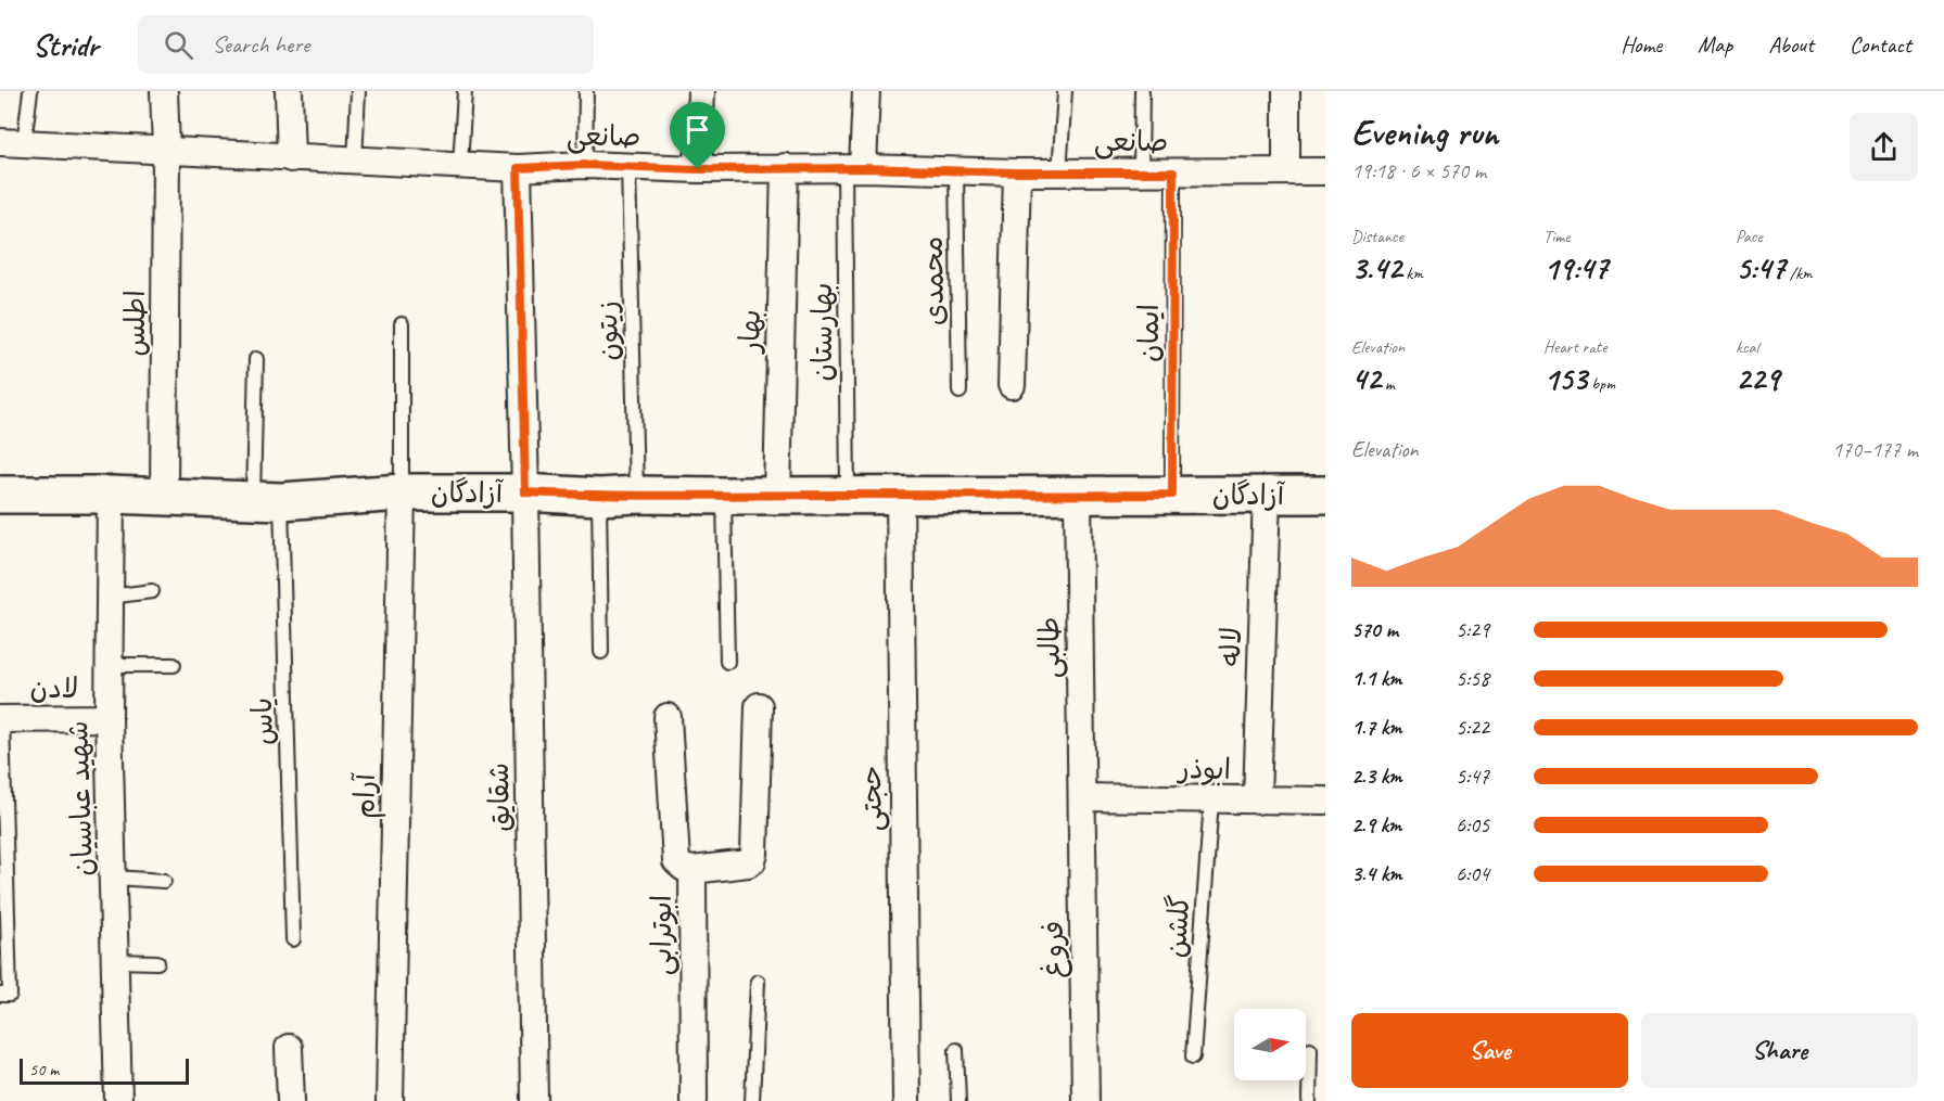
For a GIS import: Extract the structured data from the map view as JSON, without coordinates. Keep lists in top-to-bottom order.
{
  "streets": {
    "street": [
      "صانعی",
      "اطلس",
      "بهار",
      "آزادگان",
      "لاله",
      "طالبی",
      "لادن",
      "ابوذر",
      "آرام",
      "شقایق",
      "شهید عباسیان",
      "حجتی",
      "ابوترابی",
      "فروغ"
    ],
    "lane": [
      "محمدی",
      "زیتون",
      "بهارستان",
      "ایمان",
      "یاس",
      "گلشن"
    ]
  },
  "crossings": [
    ["صانعی", "محمدی"],
    ["صانعی", "اطلس"],
    ["صانعی", "زیتون"],
    ["صانعی", "بهار"],
    ["صانعی", "بهارستان"],
    ["صانعی", "ایمان"],
    ["صانعی", "شقایق"],
    ["اطلس", "آزادگان"],
    ["زیتون", "آزادگان"],
    ["بهار", "آزادگان"],
    ["بهارستان", "آزادگان"],
    ["ایمان", "آزادگان"],
    ["آزادگان", "لاله"],
    ["آزادگان", "طالبی"],
    ["آزادگان", "یاس"],
    ["آزادگان", "آرام"],
    ["آزادگان", "شقایق"],
    ["آزادگان", "شهید عباسیان"],
    ["آزادگان", "حجتی"],
    ["لاله", "ابوذر"],
    ["طالبی", "ابوذر"],
    ["طالبی", "فروغ"],
    ["لادن", "شهید عباسیان"],
    ["ابوذر", "گلشن"],
    ["ابوذر", "فروغ"]
  ],
  "scale_bar": "50 m",
  "north": "right",
  "page": {
    "header": "Stridr",
    "search": "Search here",
    "nav": [
      "Home",
      "Map",
      "About",
      "Contact"
    ],
    "heading": ["Evening run", "19:18 · 6 × 570 m"],
    "stats": [
      ["Distance", "3.42 km"],
      ["Time", "19:47"],
      ["Pace", "5:47 /km"],
      ["Elevation", "42 m"],
      ["Heart rate", "153 bpm"],
      ["kcal", "229"]
    ],
    "chart": ["Elevation", "170–177 m"],
    "list": [
      {
        "name": "570 m",
        "note": "5:29"
      },
      {
        "name": "1.1 km",
        "note": "5:58"
      },
      {
        "name": "1.7 km",
        "note": "5:22"
      },
      {
        "name": "2.3 km",
        "note": "5:47"
      },
      {
        "name": "2.9 km",
        "note": "6:05"
      },
      {
        "name": "3.4 km",
        "note": "6:04"
      }
    ],
    "buttons": ["Save", "Share"],
    "scale": "50 m"
  }
}
